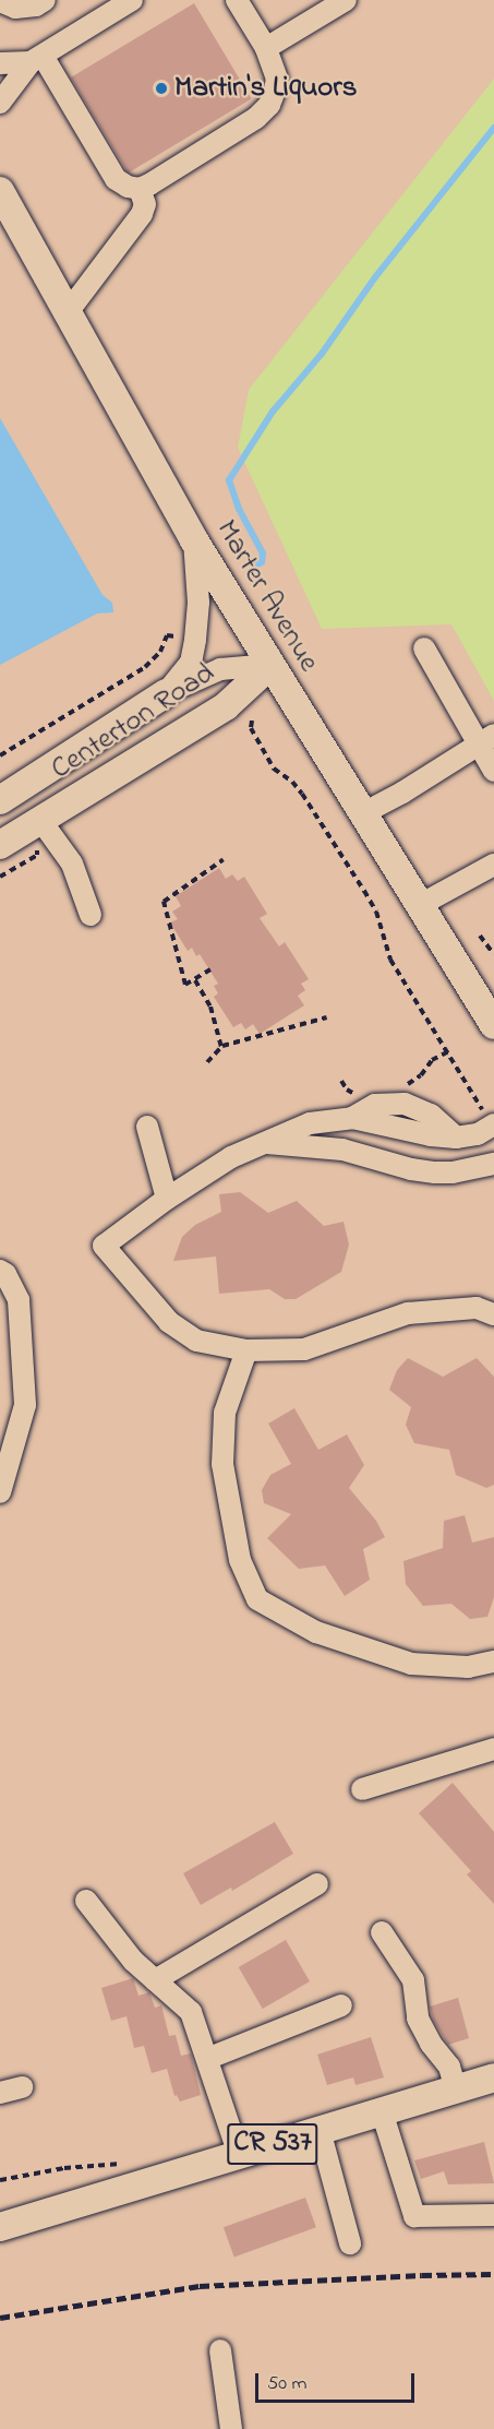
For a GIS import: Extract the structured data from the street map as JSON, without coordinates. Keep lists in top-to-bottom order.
{
  "streets": {
    "main road": ["Marter Avenue", "Centerton Road", "CR 537"]
  },
  "crossings": [
    ["Marter Avenue", "Centerton Road"]
  ],
  "places": ["Martin's Liquors"],
  "scale_bar": "50 m"
}
